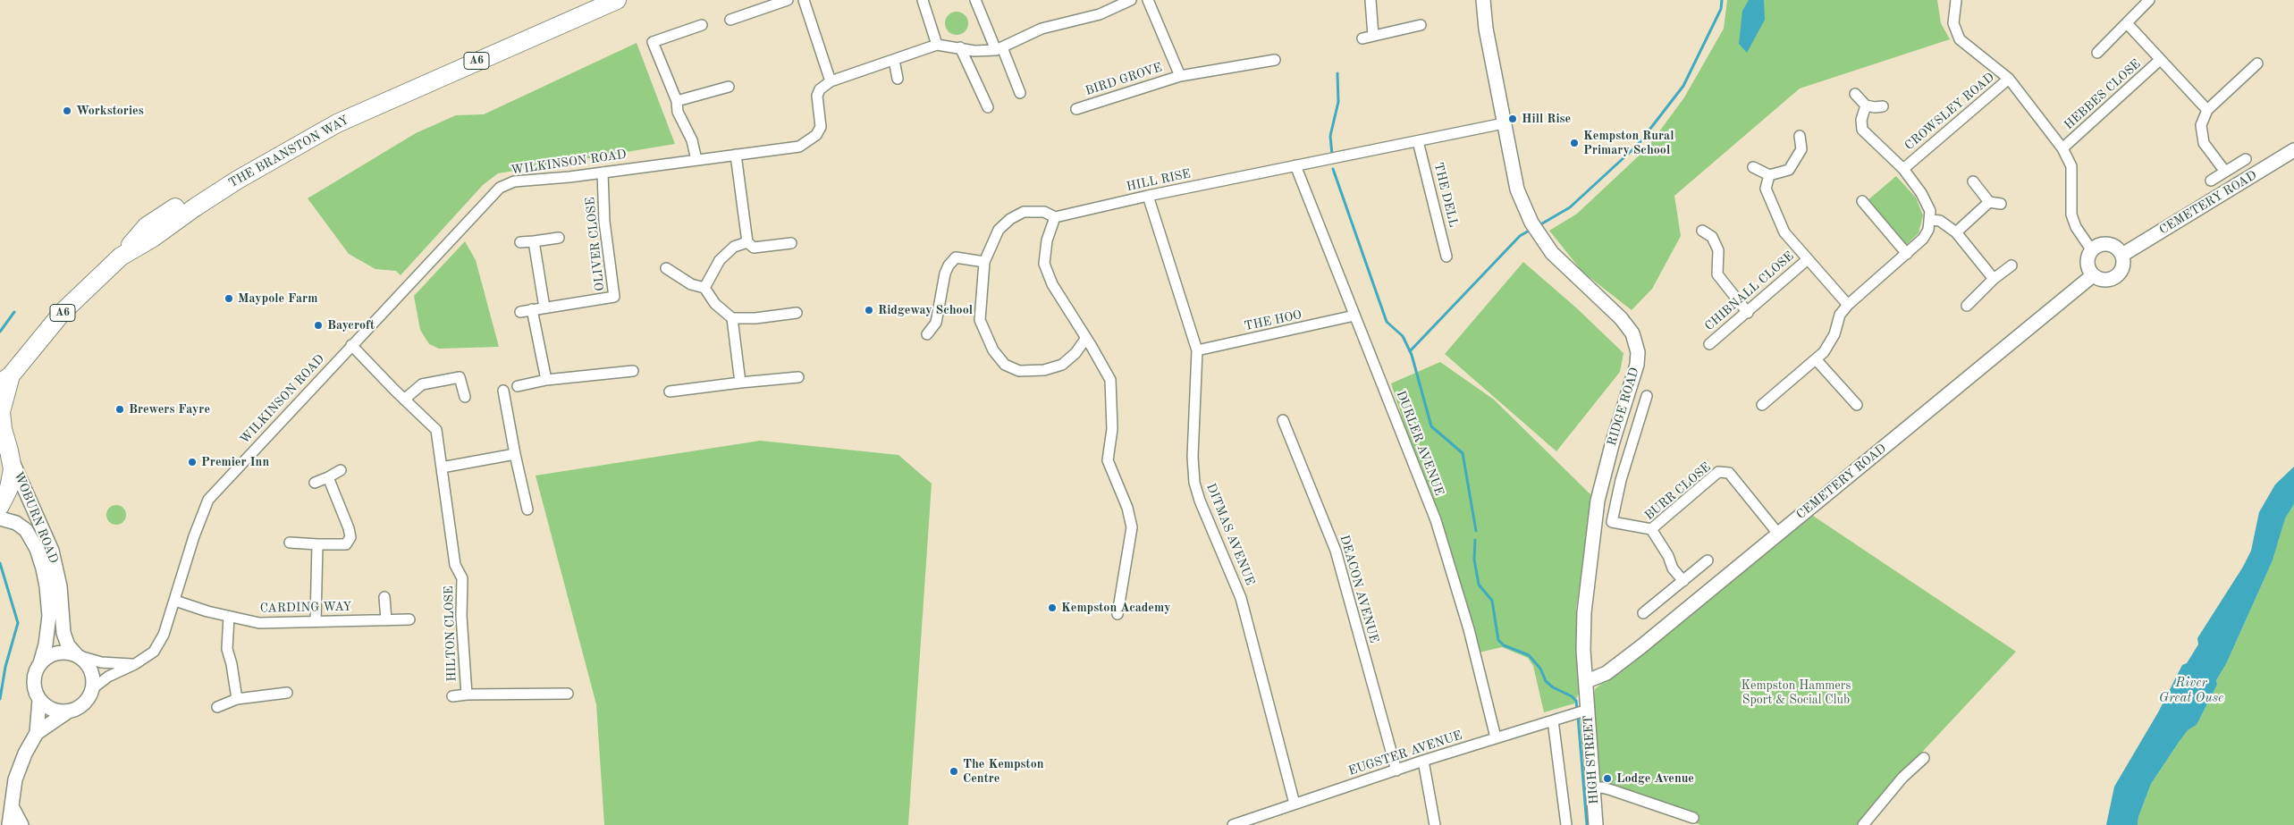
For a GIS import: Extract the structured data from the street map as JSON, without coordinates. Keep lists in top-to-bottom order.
{
  "streets": {
    "highway": ["A6", "THE BRANSTON WAY"],
    "main road": [
      "CEMETERY ROAD",
      "RIDGE ROAD",
      "WOBURN ROAD",
      "HIGH STREET"
    ],
    "street": [
      "BIRD GROVE",
      "HEBBES CLOSE",
      "CROWSLEY ROAD",
      "WILKINSON ROAD",
      "HILL RISE",
      "THE DELL",
      "OLIVER CLOSE",
      "CHIBNALL CLOSE",
      "THE HOO",
      "DURLER AVENUE",
      "BURR CLOSE",
      "DITMAS AVENUE",
      "DEACON AVENUE",
      "CARDING WAY",
      "HILTON CLOSE",
      "EUGSTER AVENUE"
    ]
  },
  "crossings": [
    ["THE BRANSTON WAY", "WOBURN ROAD"],
    ["WILKINSON ROAD", "OLIVER CLOSE"],
    ["WILKINSON ROAD", "WOBURN ROAD"],
    ["WILKINSON ROAD", "CARDING WAY"],
    ["WILKINSON ROAD", "HILTON CLOSE"],
    ["HILL RISE", "THE DELL"],
    ["HILL RISE", "RIDGE ROAD"],
    ["HILL RISE", "DURLER AVENUE"],
    ["HILL RISE", "DITMAS AVENUE"],
    ["CEMETERY ROAD", "RIDGE ROAD"],
    ["CEMETERY ROAD", "BURR CLOSE"],
    ["CEMETERY ROAD", "HIGH STREET"],
    ["THE HOO", "DURLER AVENUE"],
    ["THE HOO", "DITMAS AVENUE"],
    ["RIDGE ROAD", "HIGH STREET"],
    ["DURLER AVENUE", "EUGSTER AVENUE"],
    ["DITMAS AVENUE", "EUGSTER AVENUE"],
    ["DEACON AVENUE", "EUGSTER AVENUE"],
    ["EUGSTER AVENUE", "HIGH STREET"]
  ],
  "water": ["River Great Ouse"],
  "parks": ["Kempston Hammers Sport & Social Club"],
  "places": [
    "Workstories",
    "Hill Rise",
    "Kempston Rural Primary School",
    "Maypole Farm",
    "Ridgeway School",
    "Baycroft",
    "Brewers Fayre",
    "Premier Inn",
    "Kempston Academy",
    "The Kempston Centre",
    "Lodge Avenue"
  ]
}
